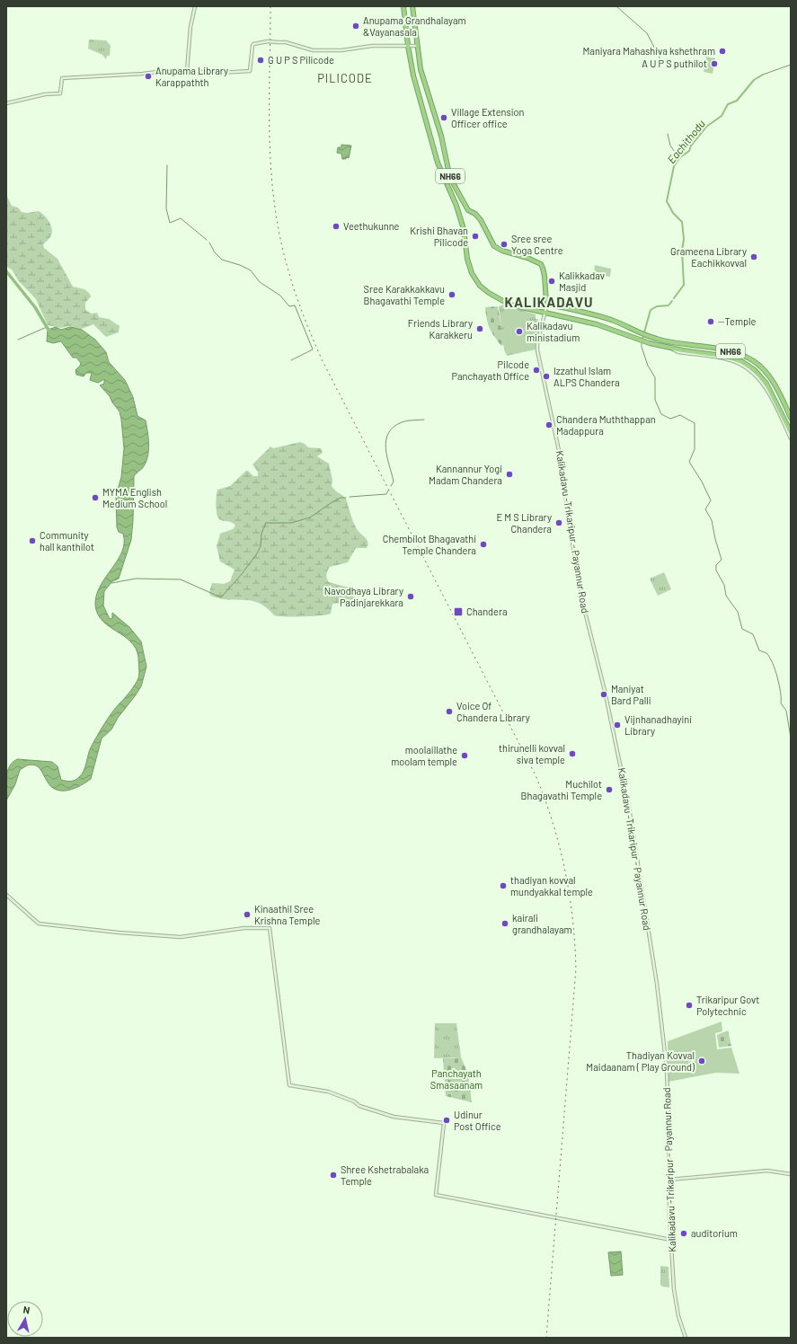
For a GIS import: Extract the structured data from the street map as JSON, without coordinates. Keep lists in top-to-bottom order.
{
  "streets": {
    "highway": ["NH66"],
    "main road": ["Kalikadavu -Trikaripur - Payannur Road"]
  },
  "crossings": [
    ["NH66", "Kalikadavu -Trikaripur - Payannur Road"]
  ],
  "districts": ["PILICODE", "KALIKADAVU"],
  "water": ["Eachithodu"],
  "parks": ["Panchayath Smasaanam"],
  "places": {
    "other": [
      "Anupama Grandhalayam &Vayanasala",
      "Maniyara Mahashiva kshethram",
      "G U P S Pilicode",
      "A U P S puthilot",
      "Anupama Library Karappathth",
      "Village Extension Officer office",
      "Veethukunne",
      "Krishi Bhavan Pilicode",
      "Sree sree Yoga Centre",
      "Grameena Library Eachikkovval",
      "Kalikkadav Masjid",
      "Sree Karakkakkavu Bhagavathi Temple",
      "--Temple",
      "Friends Library Karakkeru",
      "Kalikadavu ministadium",
      "Pilcode Panchayath Office",
      "Izzathul Islam ALPS Chandera",
      "Chandera Muththappan Madappura",
      "Kannannur Yogi Madam Chandera",
      "MYMA English Medium School",
      "E M S Library Chandera",
      "Community hall kanthilot",
      "Chembilot Bhagavathi Temple Chandera",
      "Navodhaya Library Padinjarekkara",
      "Maniyat Bard Palli",
      "Voice Of Chandera Library",
      "Vijnhanadhayini Library",
      "thirunelli kovval siva temple",
      "moolaillathe moolam temple",
      "Muchilot Bhagavathi Temple",
      "thadiyan kovval mundyakkal temple",
      "Kinaathil Sree Krishna Temple",
      "kairali grandhalayam",
      "Trikaripur Govt Polytechnic",
      "Thadiyan Kovval Maidaanam ( Play Ground)",
      "Udinur Post Office",
      "Shree Kshetrabalaka Temple",
      "auditorium"
    ],
    "transit": ["Chandera"]
  },
  "north": "top"
}
